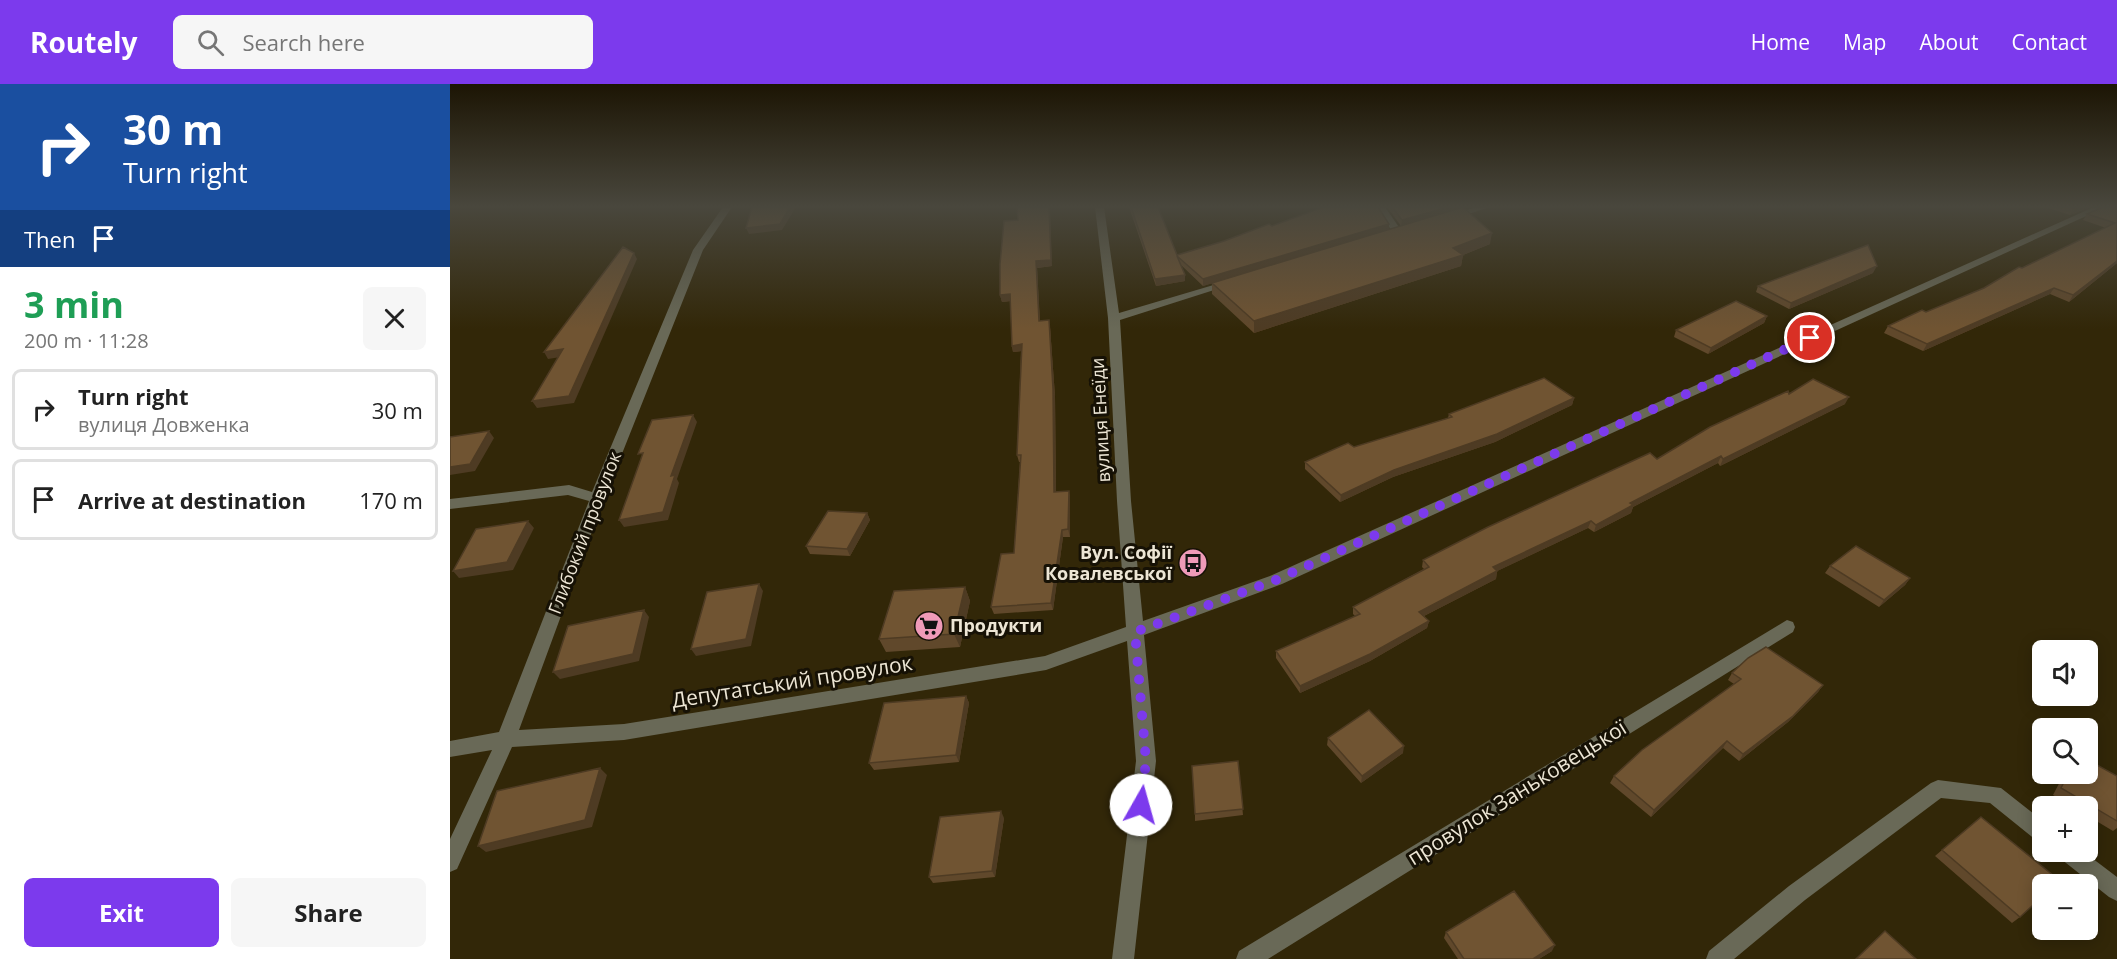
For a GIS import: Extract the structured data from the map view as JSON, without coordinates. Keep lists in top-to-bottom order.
{
  "streets": {
    "street": [
      "вулиця Енеїди",
      "Глибокий провулок",
      "Депутатський провулок",
      "провулок Заньковецької"
    ]
  },
  "crossings": [
    ["вулиця Енеїди", "Депутатський провулок"],
    ["Глибокий провулок", "Депутатський провулок"]
  ],
  "places": {
    "bus stop": ["Вул. Софії Ковалевської"],
    "supermarket": ["Продукти"]
  },
  "page": {
    "header": "Routely",
    "search": "Search here",
    "nav": [
      "Home",
      "Map",
      "About",
      "Contact"
    ],
    "turn": ["30 m", "Turn right"],
    "then": "Then",
    "heading": ["3 min", "200 m · 11:28"],
    "list": [
      {
        "name": "Turn right",
        "note": "вулиця Довженка",
        "value": "30 m"
      },
      {
        "name": "Arrive at destination",
        "value": "170 m"
      }
    ],
    "map_buttons": ["+", "−"],
    "buttons": ["Exit", "Share"]
  }
}
